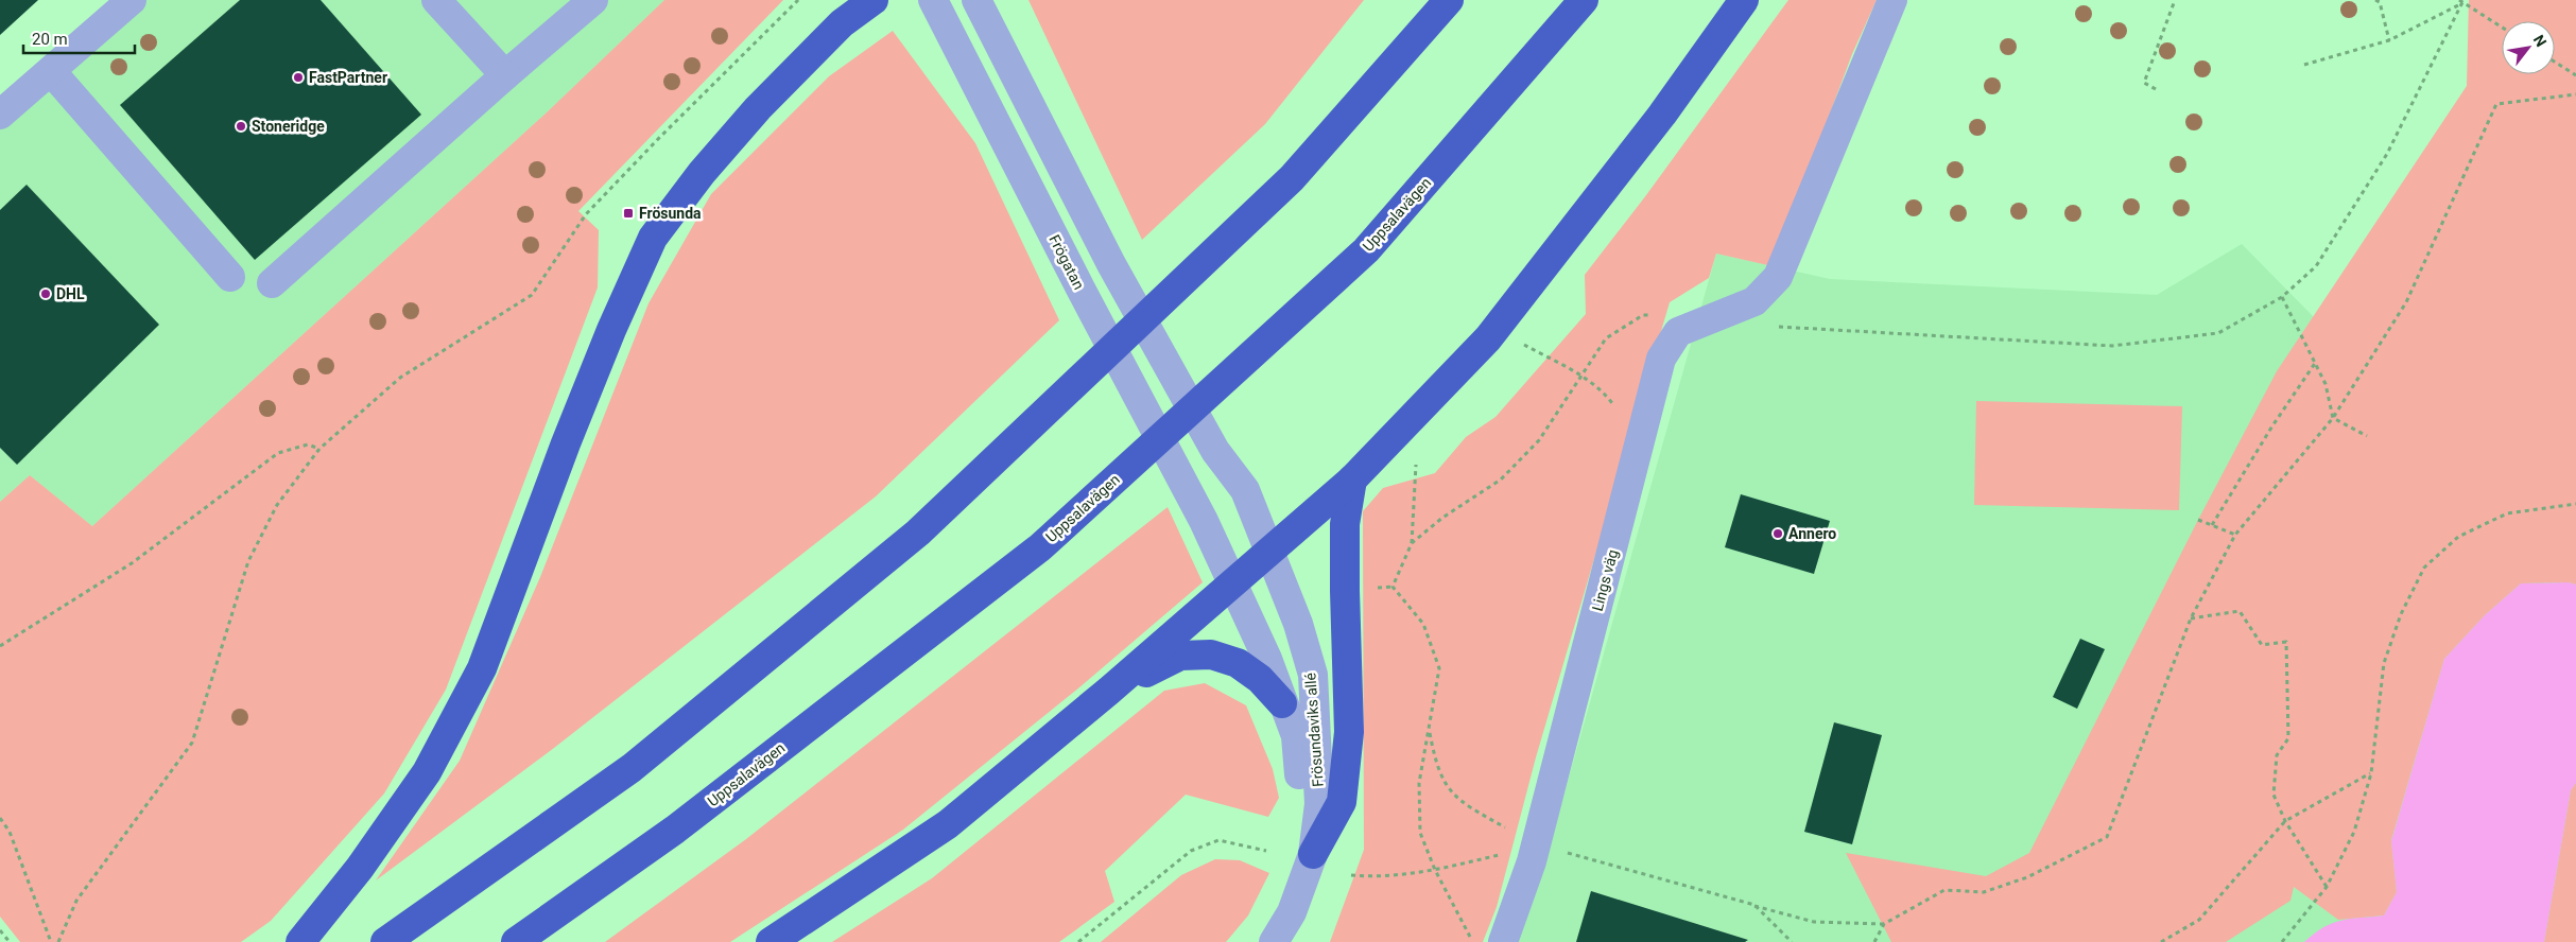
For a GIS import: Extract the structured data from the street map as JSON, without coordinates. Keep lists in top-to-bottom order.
{
  "streets": {
    "highway": ["Uppsalavägen"],
    "street": ["Frögatan", "Lings väg", "Frösundaviks allé"]
  },
  "crossings": [
    ["Frögatan", "Frösundaviks allé"]
  ],
  "places": {
    "other": [
      "FastPartner",
      "Stoneridge",
      "DHL",
      "Annero"
    ],
    "transit": ["Frösunda"]
  },
  "scale_bar": "20 m",
  "north": "top right"
}
